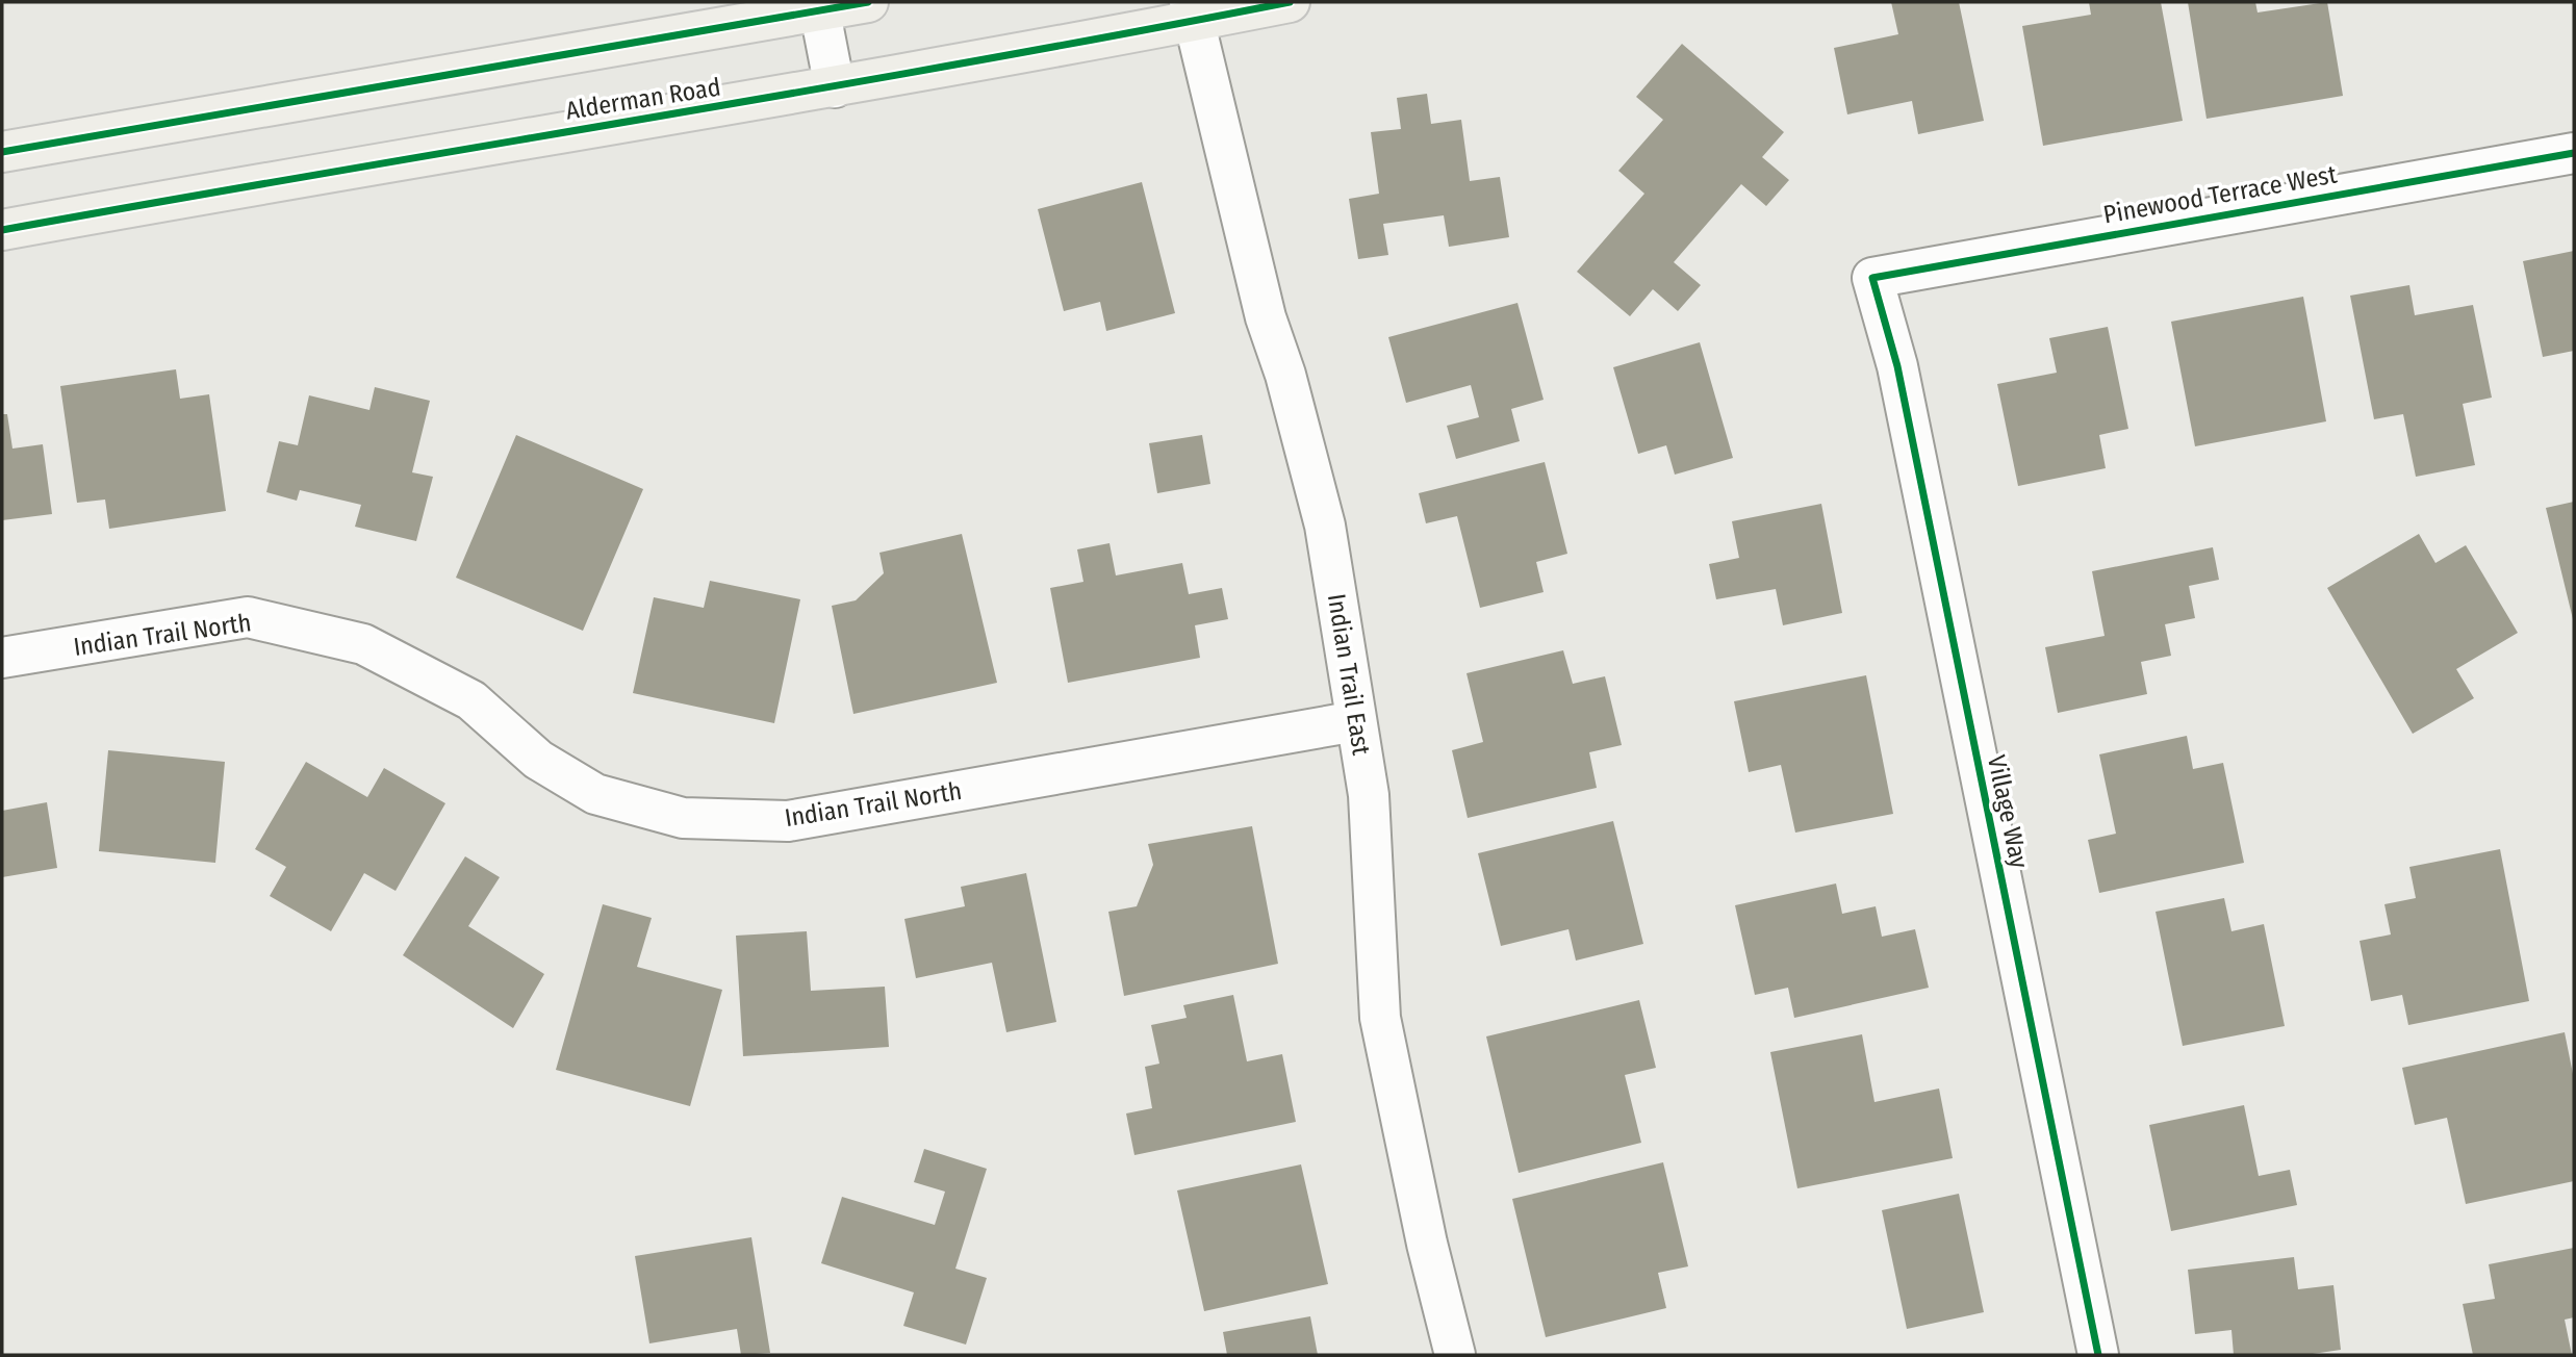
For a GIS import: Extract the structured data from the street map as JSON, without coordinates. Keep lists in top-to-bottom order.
{
  "streets": {
    "main road": ["Alderman Road"],
    "street": [
      "Pinewood Terrace West",
      "Indian Trail North",
      "Indian Trail East",
      "Village Way"
    ]
  },
  "crossings": [
    ["Alderman Road", "Indian Trail East"],
    ["Pinewood Terrace West", "Village Way"],
    ["Indian Trail North", "Indian Trail East"]
  ]
}
